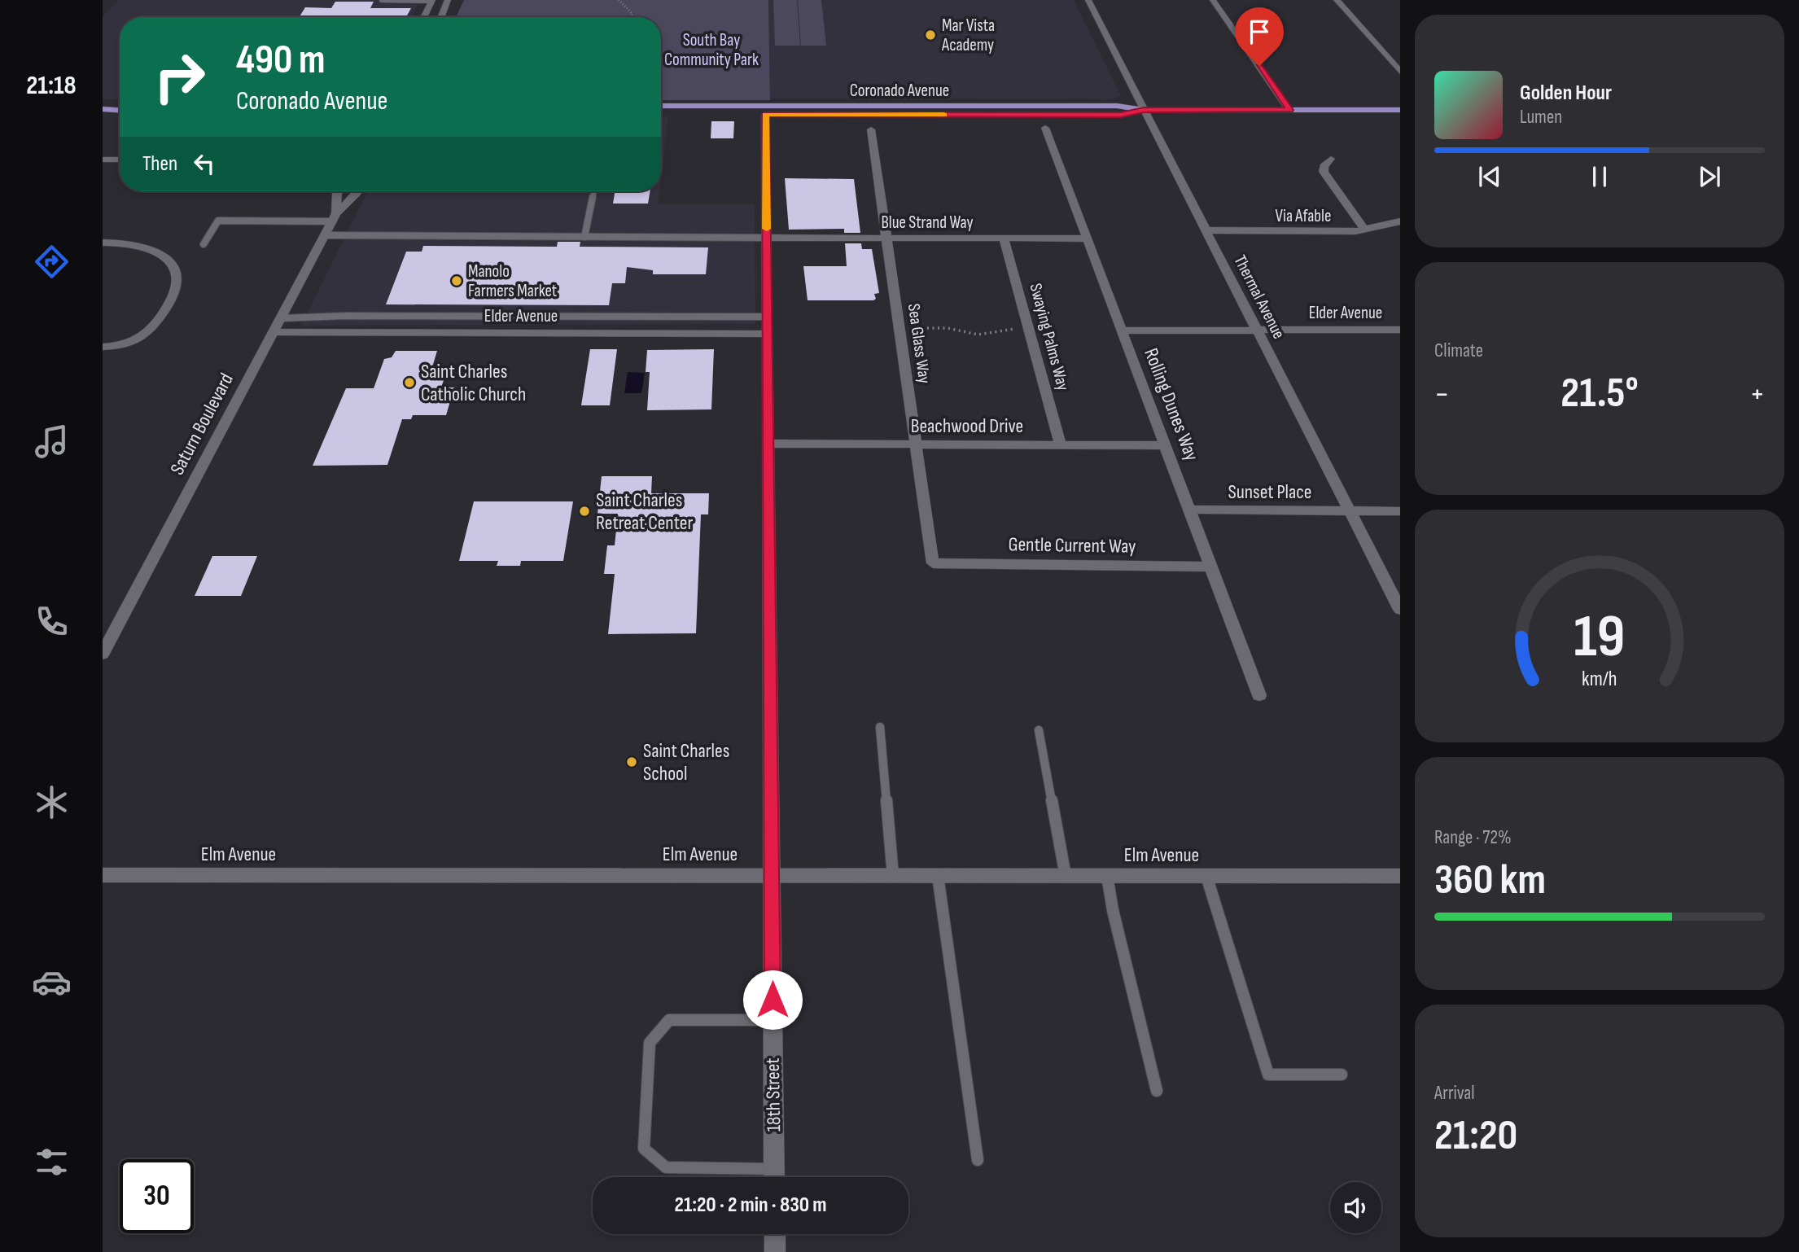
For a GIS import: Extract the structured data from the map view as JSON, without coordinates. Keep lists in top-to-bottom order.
{
  "streets": {
    "main road": ["Coronado Avenue"],
    "street": [
      "Via Afable",
      "Blue Strand Way",
      "Thermal Avenue",
      "Elder Avenue",
      "Swaying Palms Way",
      "Sea Glass Way",
      "Rolling Dunes Way",
      "Saturn Boulevard",
      "Beachwood Drive",
      "Sunset Place",
      "Gentle Current Way",
      "Elm Avenue",
      "18th Street"
    ]
  },
  "crossings": [
    ["Coronado Avenue", "Thermal Avenue"],
    ["Coronado Avenue", "18th Street"],
    ["Via Afable", "Thermal Avenue"],
    ["Blue Strand Way", "Swaying Palms Way"],
    ["Blue Strand Way", "Sea Glass Way"],
    ["Blue Strand Way", "Rolling Dunes Way"],
    ["Blue Strand Way", "18th Street"],
    ["Thermal Avenue", "Elder Avenue"],
    ["Thermal Avenue", "Sunset Place"],
    ["Elder Avenue", "Rolling Dunes Way"],
    ["Elder Avenue", "Saturn Boulevard"],
    ["Elder Avenue", "18th Street"],
    ["Swaying Palms Way", "Beachwood Drive"],
    ["Sea Glass Way", "Beachwood Drive"],
    ["Sea Glass Way", "Gentle Current Way"],
    ["Rolling Dunes Way", "Beachwood Drive"],
    ["Rolling Dunes Way", "Sunset Place"],
    ["Rolling Dunes Way", "Gentle Current Way"],
    ["Beachwood Drive", "18th Street"],
    ["Elm Avenue", "18th Street"]
  ],
  "parks": ["South Bay Community Park"],
  "places": [
    "Mar Vista Academy",
    "Manolo Farmers Market",
    "Saint Charles Catholic Church",
    "Saint Charles Retreat Center",
    "Saint Charles School"
  ],
  "page": {
    "tabs": "21:18",
    "turn": ["490 m", "Coronado Avenue"],
    "song": ["Golden Hour", "Lumen"],
    "then": "Then",
    "tile": [
      "Climate",
      ["Range · 72%", "360 km"],
      ["Arrival", "21:20"]
    ],
    "heat": ["−", "21.5°", "+"],
    "limit": "30",
    "trip": "21:20 · 2 min · 830 m",
    "gauge": ["19", "km/h"]
  }
}
